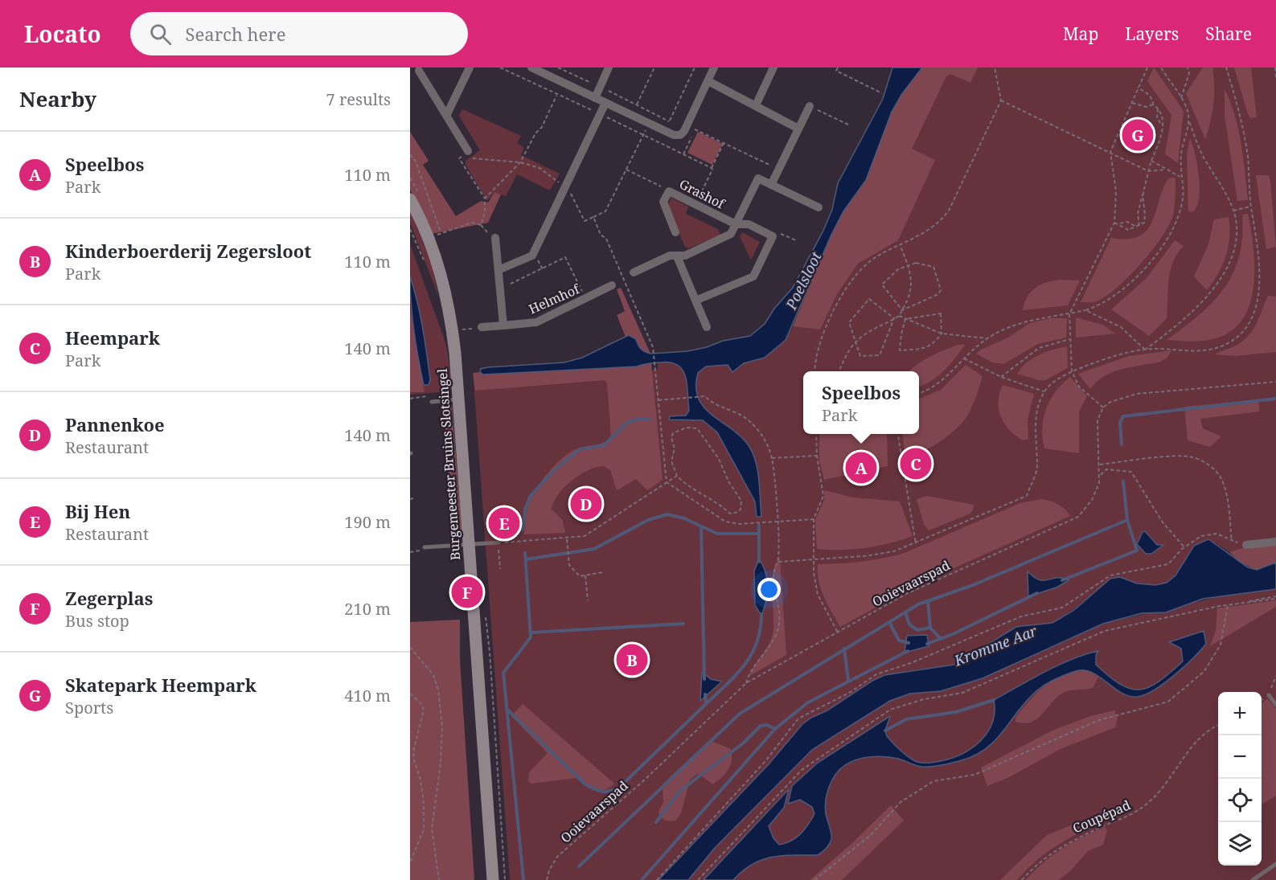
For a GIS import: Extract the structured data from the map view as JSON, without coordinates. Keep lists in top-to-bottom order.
{
  "streets": {
    "street": ["Grashof", "Helmhof", "Burgemeester Bruins Slotsingel"],
    "path": ["Ooievaarspad", "Coupépad"]
  },
  "water": ["Poelsloot", "Kromme Aar"],
  "page": {
    "header": "Locato",
    "search": "Search here",
    "nav": ["Map", "Layers", "Share"],
    "heading": ["Nearby", "7 results"],
    "pins": [
      "G",
      "C",
      "A",
      "D",
      "E",
      "F",
      "B"
    ],
    "list": [
      {
        "mark": "A",
        "name": "Speelbos",
        "note": "Park",
        "value": "110 m"
      },
      {
        "mark": "B",
        "name": "Kinderboerderij Zegersloot",
        "note": "Park",
        "value": "110 m"
      },
      {
        "mark": "C",
        "name": "Heempark",
        "note": "Park",
        "value": "140 m"
      },
      {
        "mark": "D",
        "name": "Pannenkoe",
        "note": "Restaurant",
        "value": "140 m"
      },
      {
        "mark": "E",
        "name": "Bij Hen",
        "note": "Restaurant",
        "value": "190 m"
      },
      {
        "mark": "F",
        "name": "Zegerplas",
        "note": "Bus stop",
        "value": "210 m"
      },
      {
        "mark": "G",
        "name": "Skatepark Heempark",
        "note": "Sports",
        "value": "410 m"
      }
    ],
    "popup": ["Speelbos", "Park"],
    "map_buttons": ["+", "−"]
  }
}
